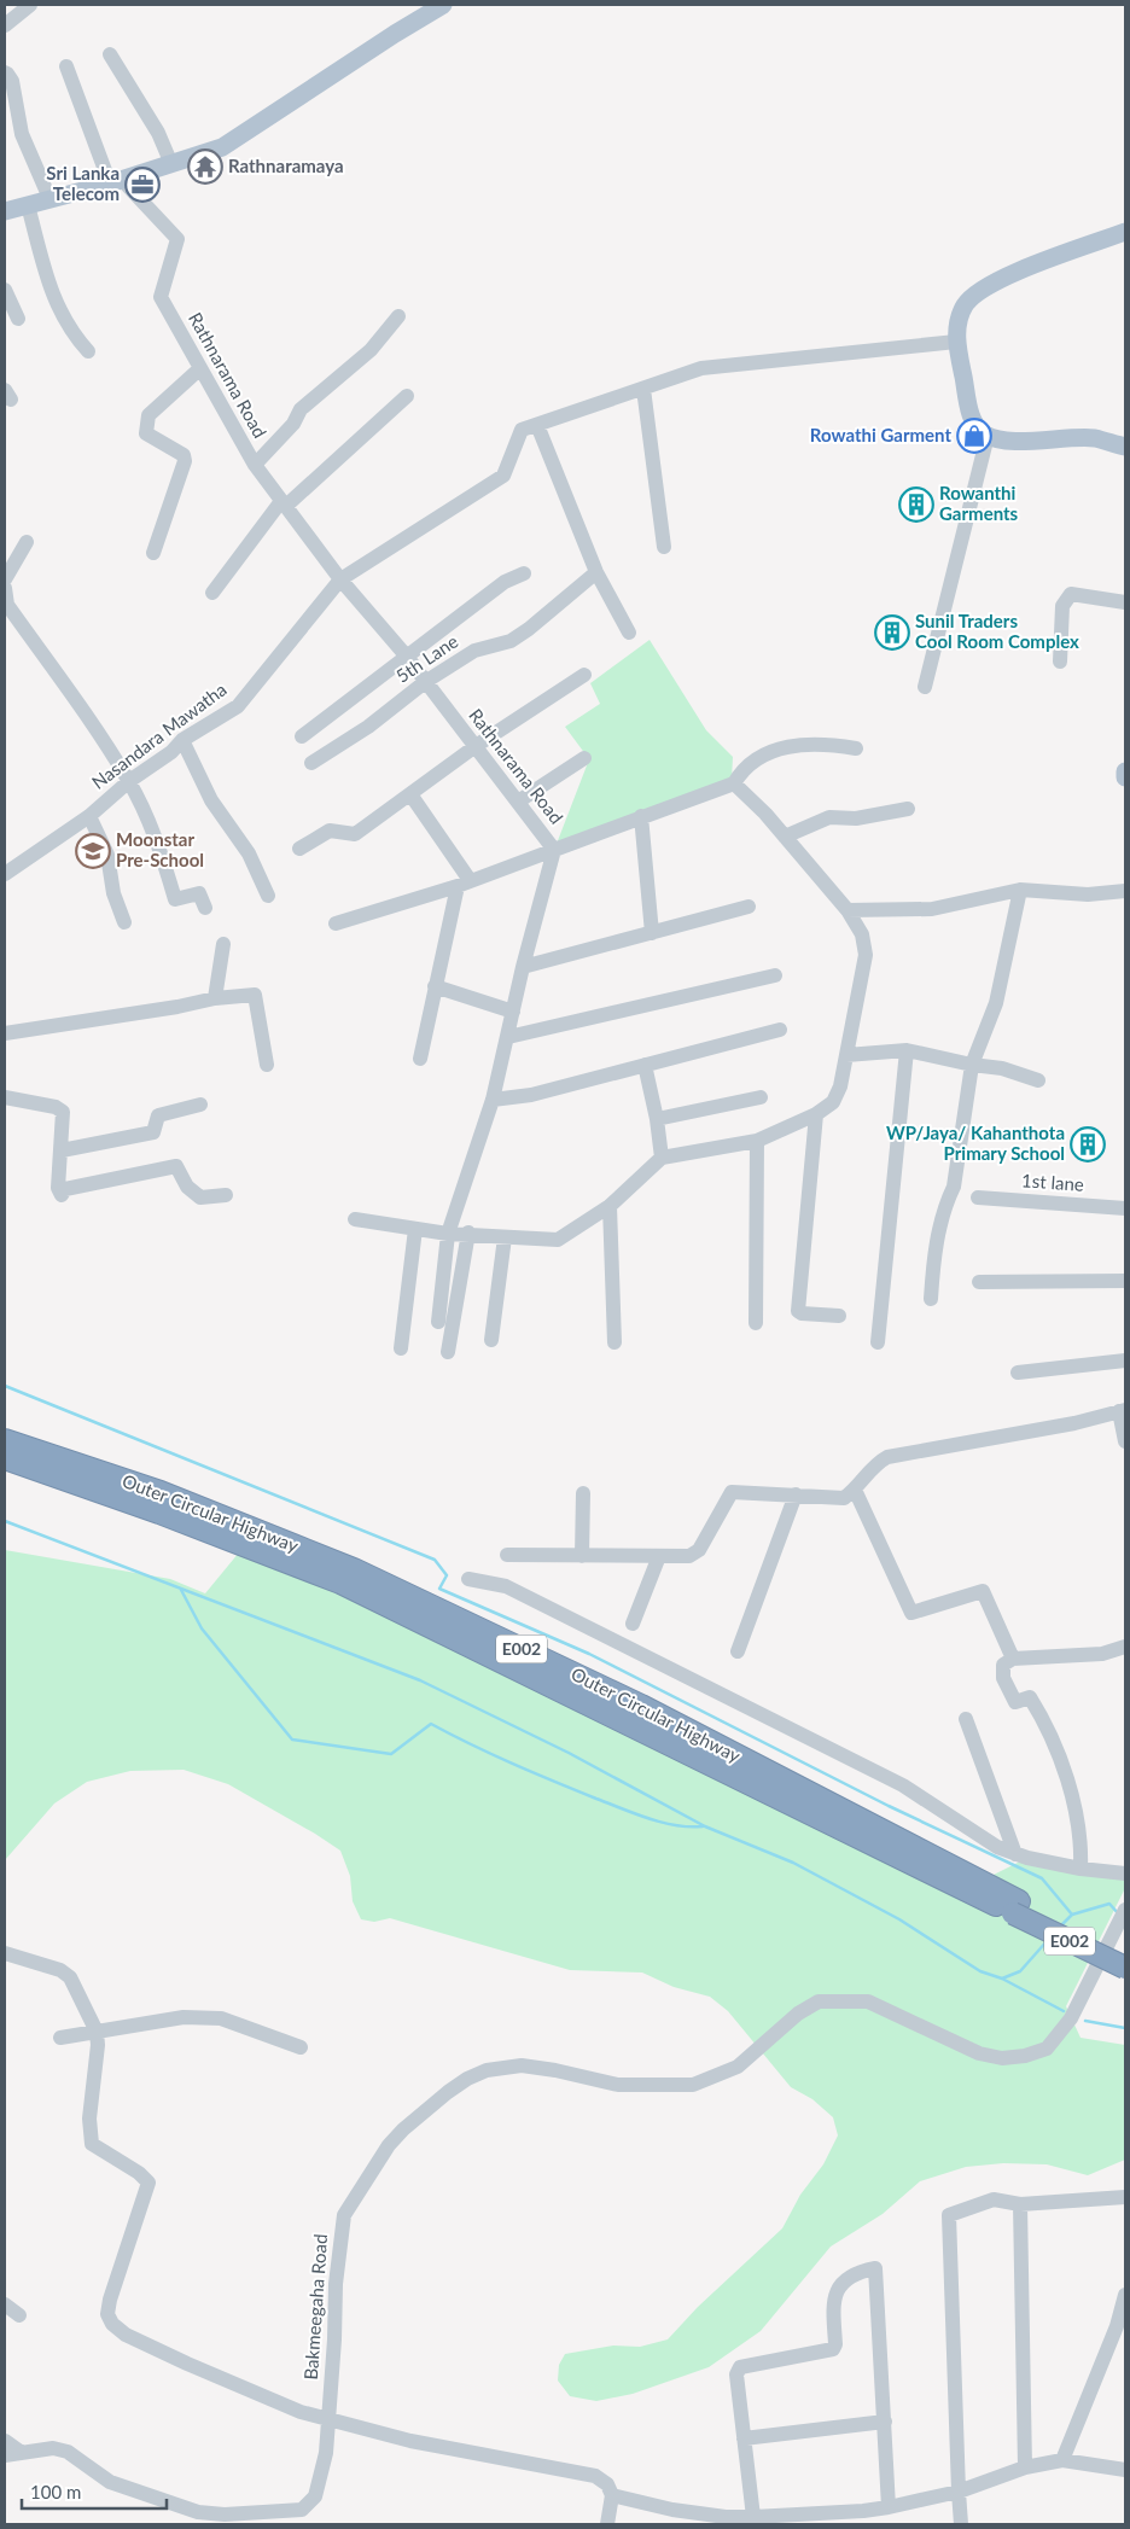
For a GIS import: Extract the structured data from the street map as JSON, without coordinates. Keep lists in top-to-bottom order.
{
  "streets": {
    "highway": ["Outer Circular Highway", "E002"],
    "street": [
      "Rathnarama Road",
      "5th Lane",
      "Nasandara Mawatha",
      "1st lane",
      "Bakmeegaha Road"
    ]
  },
  "crossings": [
    ["Rathnarama Road", "5th Lane"],
    ["Rathnarama Road", "Nasandara Mawatha"]
  ],
  "places": {
    "temple": ["Rathnaramaya"],
    "office": ["Sri Lanka Telecom"],
    "shop": ["Rowathi Garment"],
    "building": ["Rowanthi Garments", "Sunil Traders Cool Room Complex", "WP/Jaya/ Kahanthota Primary School"],
    "school or university": ["Moonstar Pre-School"]
  },
  "scale_bar": "100 m"
}
